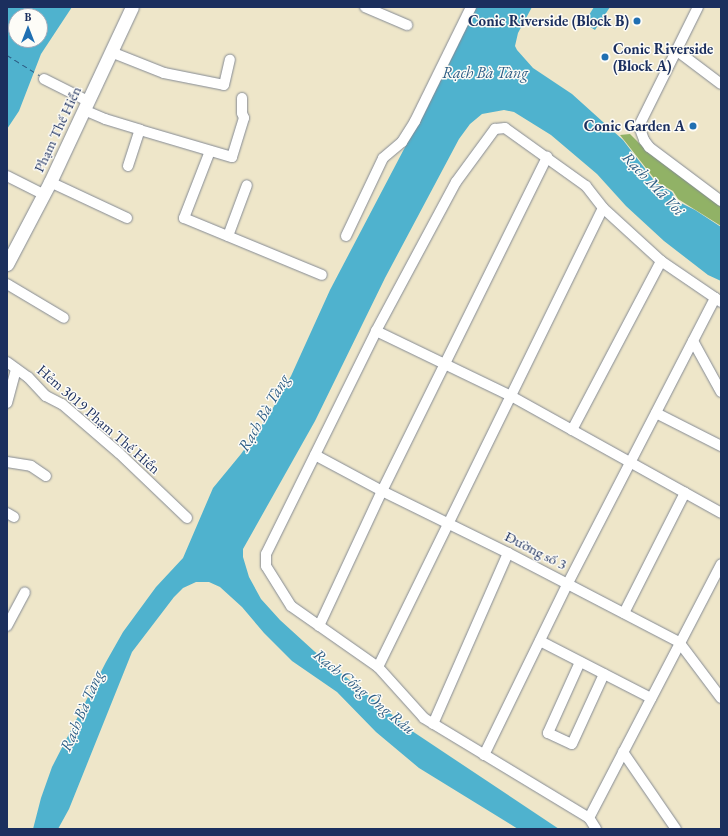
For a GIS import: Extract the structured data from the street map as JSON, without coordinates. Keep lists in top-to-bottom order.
{
  "streets": {
    "main road": ["Phạm Thế Hiển"],
    "street": ["Hẻm 3019 Phạm Thế Hiển", "Đường số 3"]
  },
  "water": ["Rạch Bà Tàng", "Rạch Mã Voi", "Rạch Cống Ông Râu"],
  "places": ["Conic Riverside (Block B)", "Conic Riverside (Block A)", "Conic Garden A"],
  "north": "top"
}
